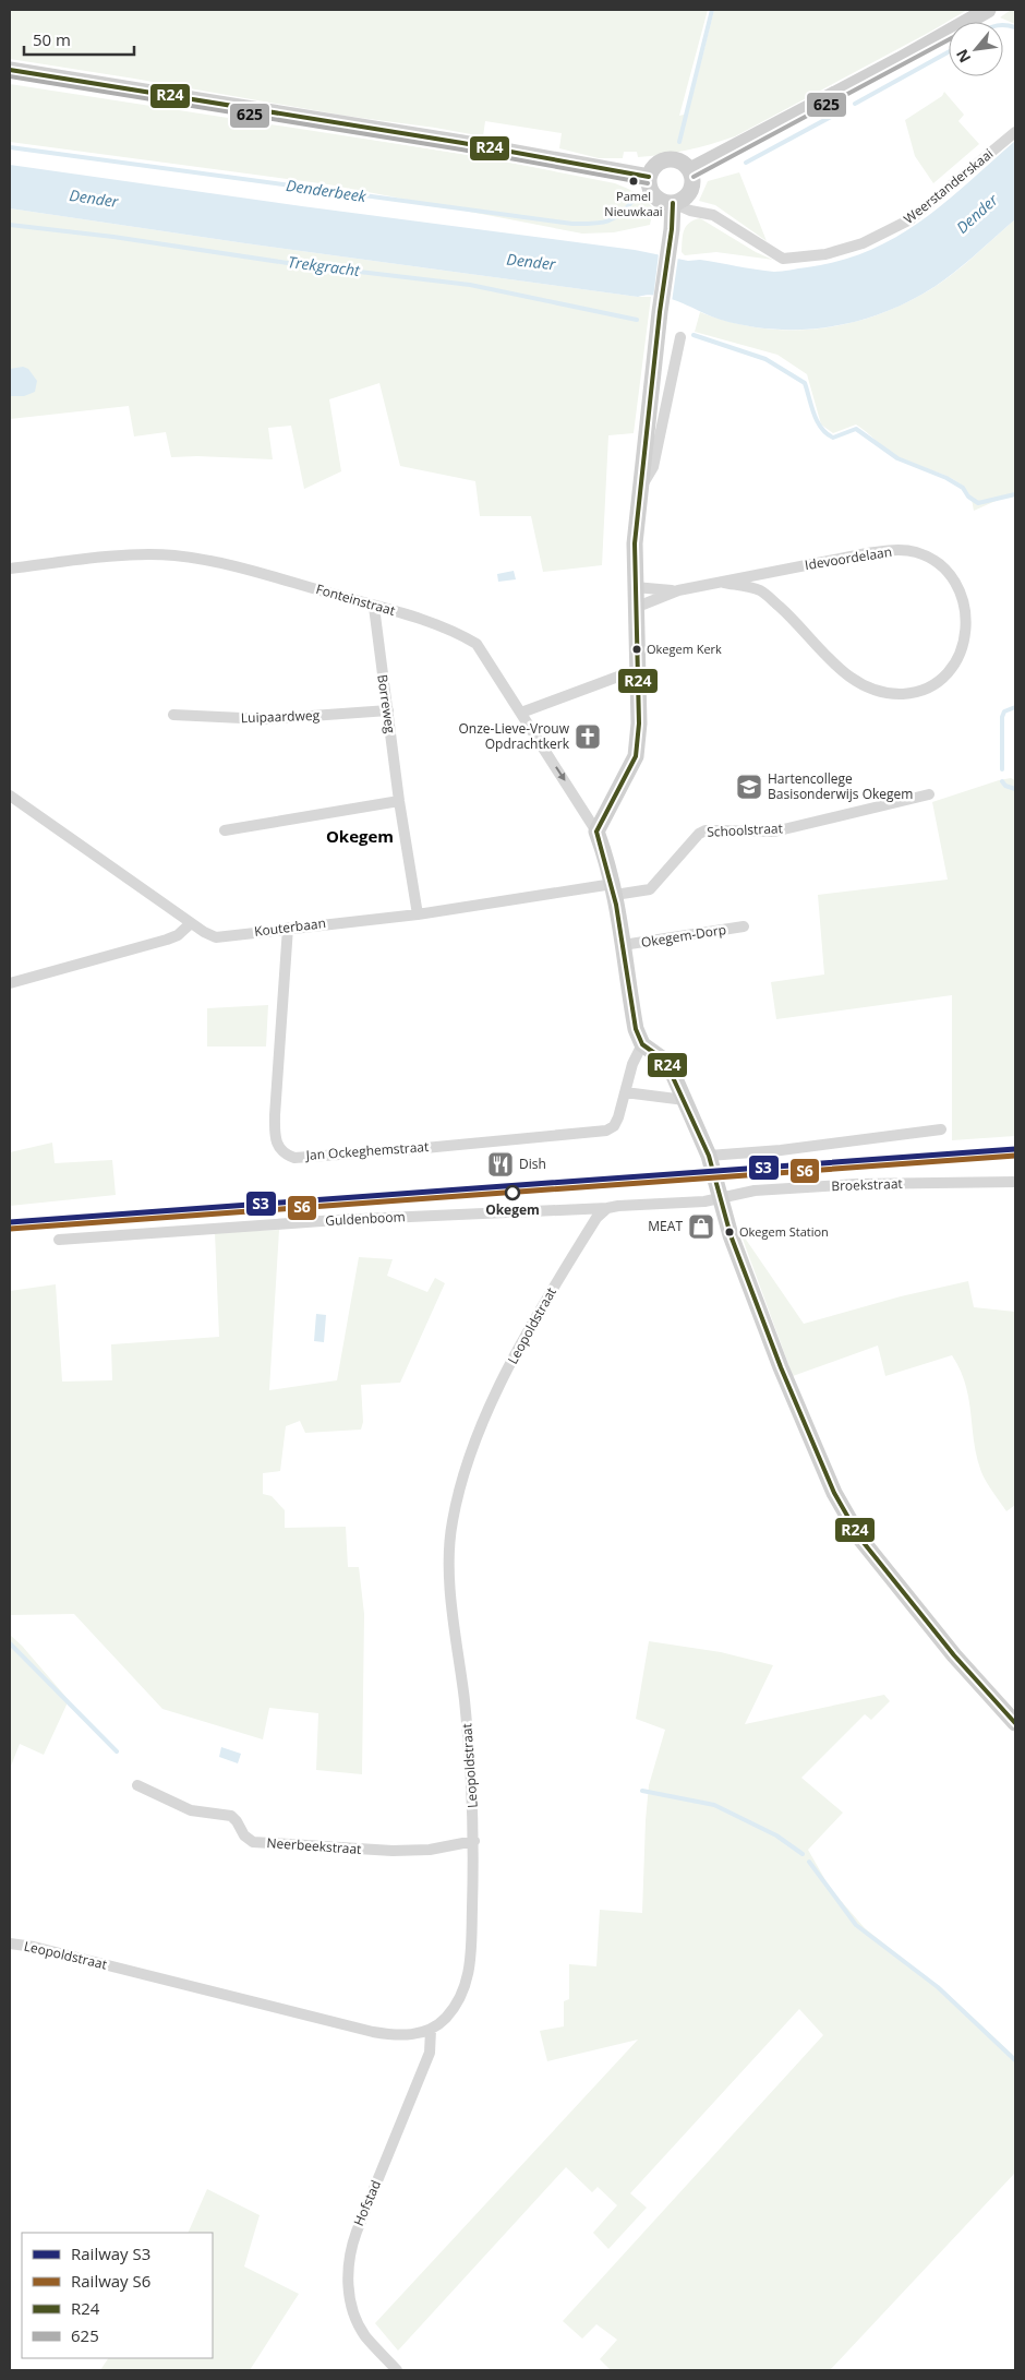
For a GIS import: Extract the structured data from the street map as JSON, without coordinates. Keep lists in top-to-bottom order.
{
  "streets": {
    "main road": ["Okegem-Dorp"],
    "street": [
      "Weerstanderskaai",
      "Idevoordelaan",
      "Fonteinstraat",
      "Borreweg",
      "Luipaardweg",
      "Schoolstraat",
      "Kouterbaan",
      "Jan Ockeghemstraat",
      "Broekstraat",
      "Guldenboom",
      "Leopoldstraat",
      "Neerbeekstraat",
      "Hofstad"
    ]
  },
  "crossings": [
    ["Fonteinstraat", "Borreweg"],
    ["Fonteinstraat", "Okegem-Dorp"],
    ["Borreweg", "Luipaardweg"],
    ["Borreweg", "Kouterbaan"],
    ["Schoolstraat", "Kouterbaan"],
    ["Schoolstraat", "Okegem-Dorp"],
    ["Kouterbaan", "Okegem-Dorp"],
    ["Kouterbaan", "Jan Ockeghemstraat"],
    ["Guldenboom", "Leopoldstraat"],
    ["Leopoldstraat", "Neerbeekstraat"],
    ["Leopoldstraat", "Hofstad"]
  ],
  "districts": ["Okegem"],
  "water": ["Denderbeek", "Dender", "Trekgracht"],
  "places": {
    "other": [
      "Pamel Nieuwkaai",
      "Okegem Kerk",
      "Okegem",
      "Okegem Station"
    ],
    "church": ["Onze-Lieve-Vrouw Opdrachtkerk"],
    "school or university": ["Hartencollege Basisonderwijs Okegem"],
    "restaurant": ["Dish"],
    "shop": ["MEAT"]
  },
  "lines": [
    "transit line 625",
    "transit line R24",
    "rail line S3",
    "rail line S6"
  ],
  "legend": [
    "Railway S3",
    "Railway S6",
    "R24",
    "625"
  ],
  "scale_bar": "50 m",
  "north": "bottom left"
}
